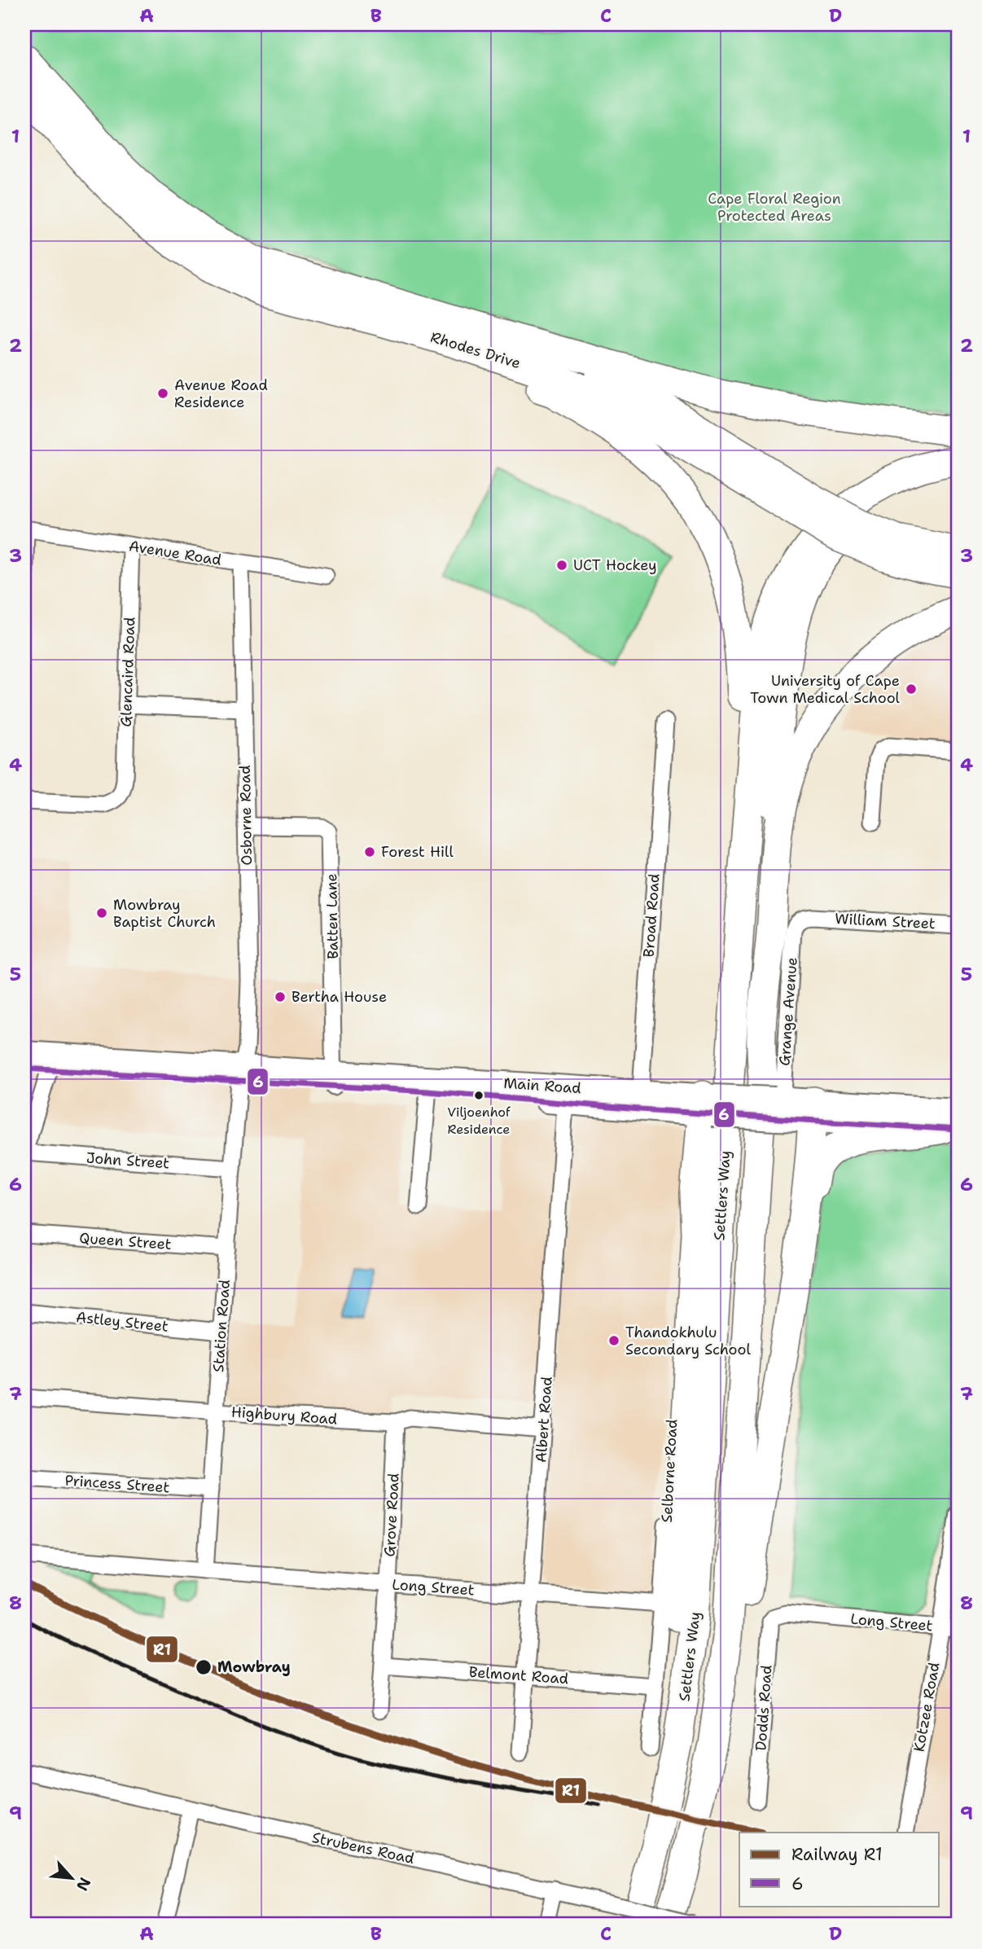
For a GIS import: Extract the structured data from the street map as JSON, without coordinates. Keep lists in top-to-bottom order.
{
  "streets": {
    "highway": ["Rhodes Drive", "Settlers Way"],
    "main road": ["Main Road"],
    "street": [
      "Avenue Road",
      "Glencaird Road",
      "Osborne Road",
      "Broad Road",
      "Batten Lane",
      "William Street",
      "Grange Avenue",
      "John Street",
      "Queen Street",
      "Astley Street",
      "Station Road",
      "Highbury Road",
      "Albert Road",
      "Selborne Road",
      "Princess Street",
      "Grove Road",
      "Long Street",
      "Belmont Road",
      "Kotzee Road",
      "Dodds Road",
      "Strubens Road"
    ]
  },
  "crossings": [
    ["Avenue Road", "Glencaird Road"],
    ["Avenue Road", "Osborne Road"],
    ["Osborne Road", "Batten Lane"],
    ["Osborne Road", "Main Road"],
    ["Osborne Road", "Station Road"],
    ["Broad Road", "Main Road"],
    ["Batten Lane", "Main Road"],
    ["William Street", "Grange Avenue"],
    ["Grange Avenue", "Main Road"],
    ["Main Road", "Station Road"],
    ["Main Road", "Albert Road"],
    ["John Street", "Station Road"],
    ["Settlers Way", "Strubens Road"],
    ["Queen Street", "Station Road"],
    ["Astley Street", "Station Road"],
    ["Station Road", "Highbury Road"],
    ["Station Road", "Princess Street"],
    ["Station Road", "Long Street"],
    ["Highbury Road", "Albert Road"],
    ["Highbury Road", "Grove Road"],
    ["Albert Road", "Long Street"],
    ["Albert Road", "Belmont Road"],
    ["Selborne Road", "Long Street"],
    ["Selborne Road", "Belmont Road"],
    ["Grove Road", "Long Street"],
    ["Grove Road", "Belmont Road"],
    ["Long Street", "Kotzee Road"],
    ["Long Street", "Dodds Road"]
  ],
  "parks": ["Cape Floral Region Protected Areas"],
  "places": [
    "Avenue Road Residence",
    "UCT Hockey",
    "University of Cape Town Medical School",
    "Forest Hill",
    "Mowbray Baptist Church",
    "Bertha House",
    "Viljoenhof Residence",
    "Thandokhulu Secondary School",
    "Mowbray"
  ],
  "lines": ["transit line 6", "rail line R1"],
  "legend": ["Railway R1", "6"],
  "north": "bottom right",
  "grid": {
    "columns": [
      "A",
      "B",
      "C",
      "D"
    ],
    "rows": [
      "1",
      "2",
      "3",
      "4",
      "5",
      "6",
      "7",
      "8",
      "9"
    ]
  }
}
